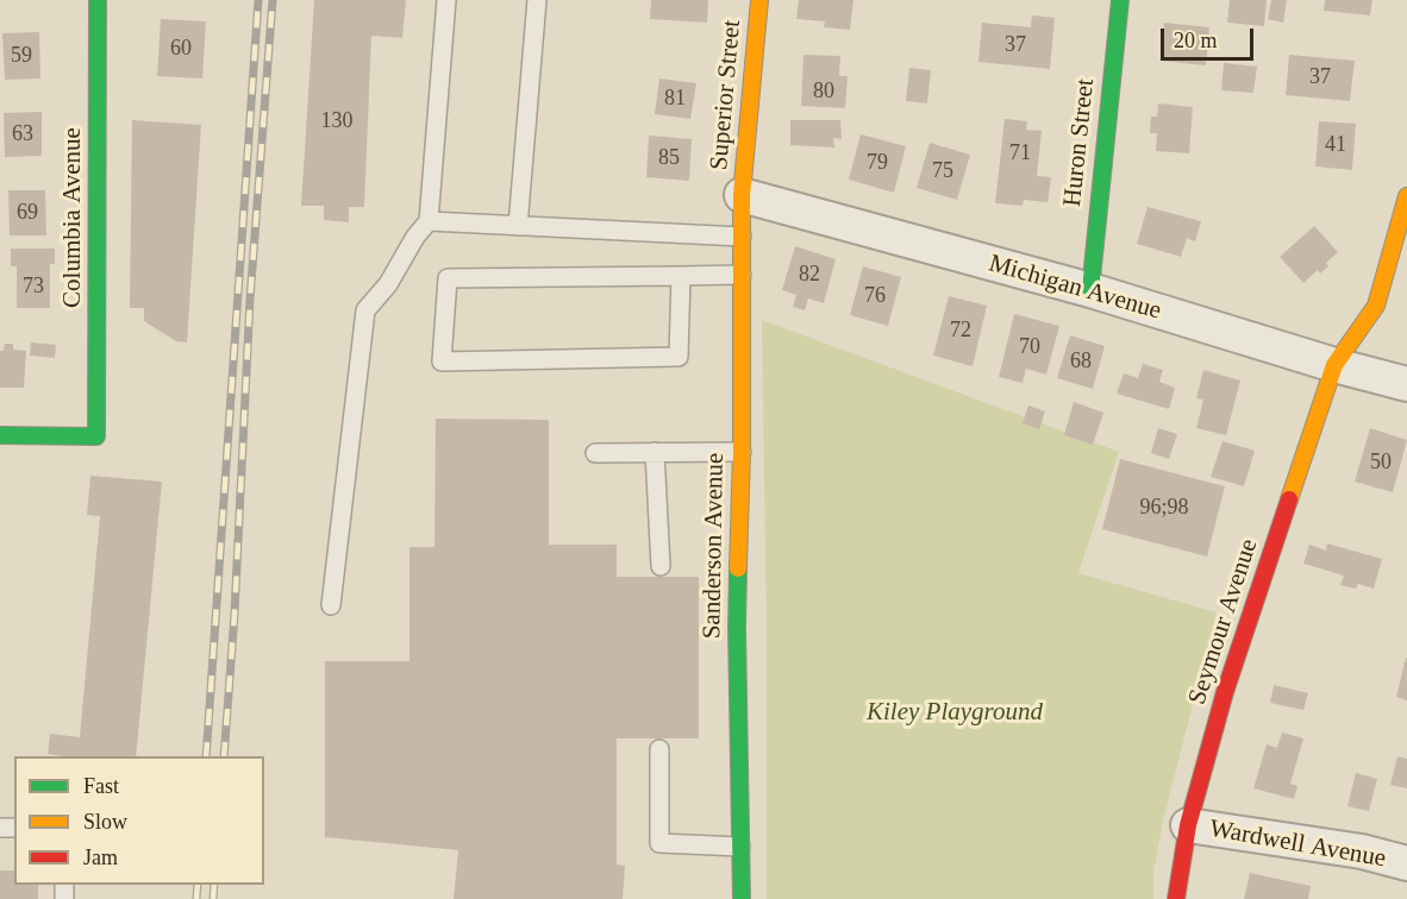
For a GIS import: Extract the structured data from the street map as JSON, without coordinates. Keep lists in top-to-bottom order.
{
  "streets": {
    "street": [
      "Superior Street",
      "Huron Street",
      "Columbia Avenue",
      "Michigan Avenue",
      "Sanderson Avenue",
      "Seymour Avenue",
      "Wardwell Avenue"
    ]
  },
  "crossings": [
    ["Superior Street", "Michigan Avenue"],
    ["Superior Street", "Sanderson Avenue"],
    ["Huron Street", "Michigan Avenue"],
    ["Michigan Avenue", "Sanderson Avenue"],
    ["Michigan Avenue", "Seymour Avenue"],
    ["Seymour Avenue", "Wardwell Avenue"]
  ],
  "parks": ["Kiley Playground"],
  "house_numbers": [
    "37",
    "60",
    "59",
    "37",
    "80",
    "81",
    "130",
    "63",
    "41",
    "71",
    "85",
    "79",
    "75",
    "69",
    "82",
    "73",
    "76",
    "72",
    "70",
    "68",
    "50",
    "96;98"
  ],
  "legend": ["Fast", "Slow", "Jam"],
  "scale_bar": "20 m"
}
